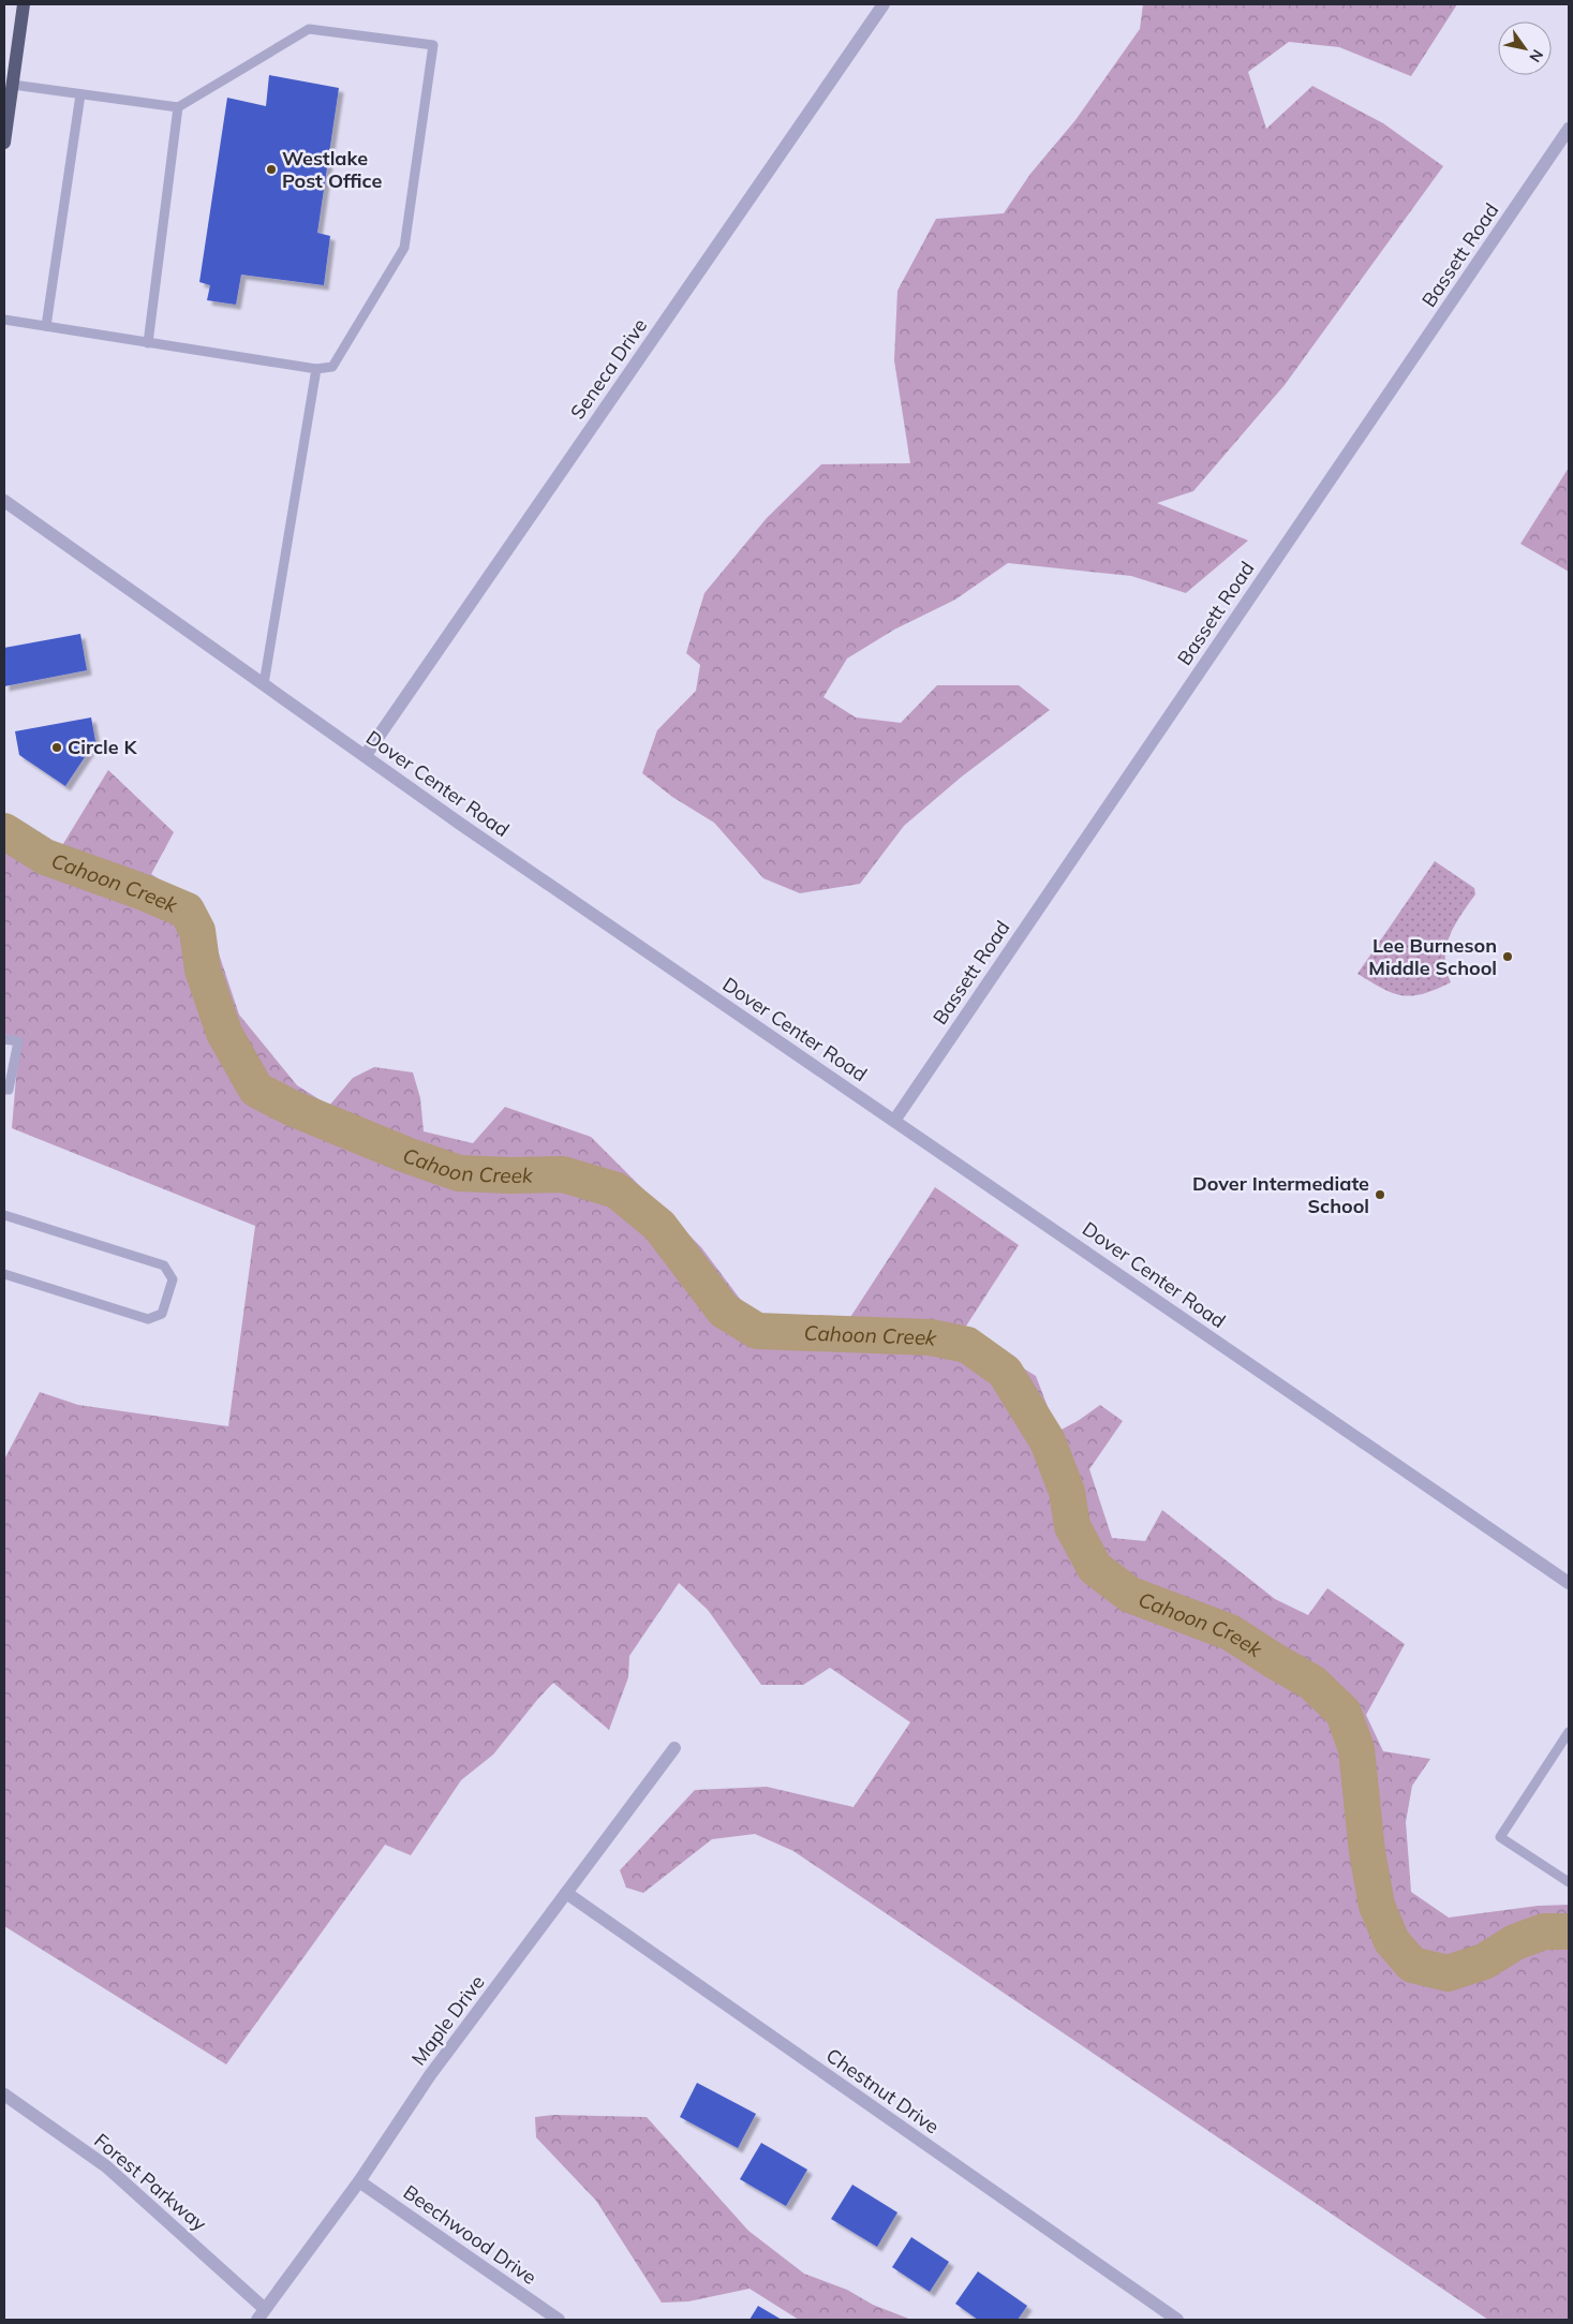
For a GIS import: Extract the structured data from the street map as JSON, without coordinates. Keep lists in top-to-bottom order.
{
  "streets": {
    "street": [
      "Bassett Road",
      "Seneca Drive",
      "Dover Center Road",
      "Maple Drive",
      "Chestnut Drive",
      "Forest Parkway",
      "Beechwood Drive"
    ]
  },
  "crossings": [
    ["Bassett Road", "Dover Center Road"],
    ["Seneca Drive", "Dover Center Road"],
    ["Maple Drive", "Chestnut Drive"],
    ["Maple Drive", "Forest Parkway"],
    ["Maple Drive", "Beechwood Drive"]
  ],
  "water": ["Cahoon Creek"],
  "places": [
    "Westlake Post Office",
    "Circle K",
    "Lee Burneson Middle School",
    "Dover Intermediate School"
  ],
  "north": "bottom right"
}
